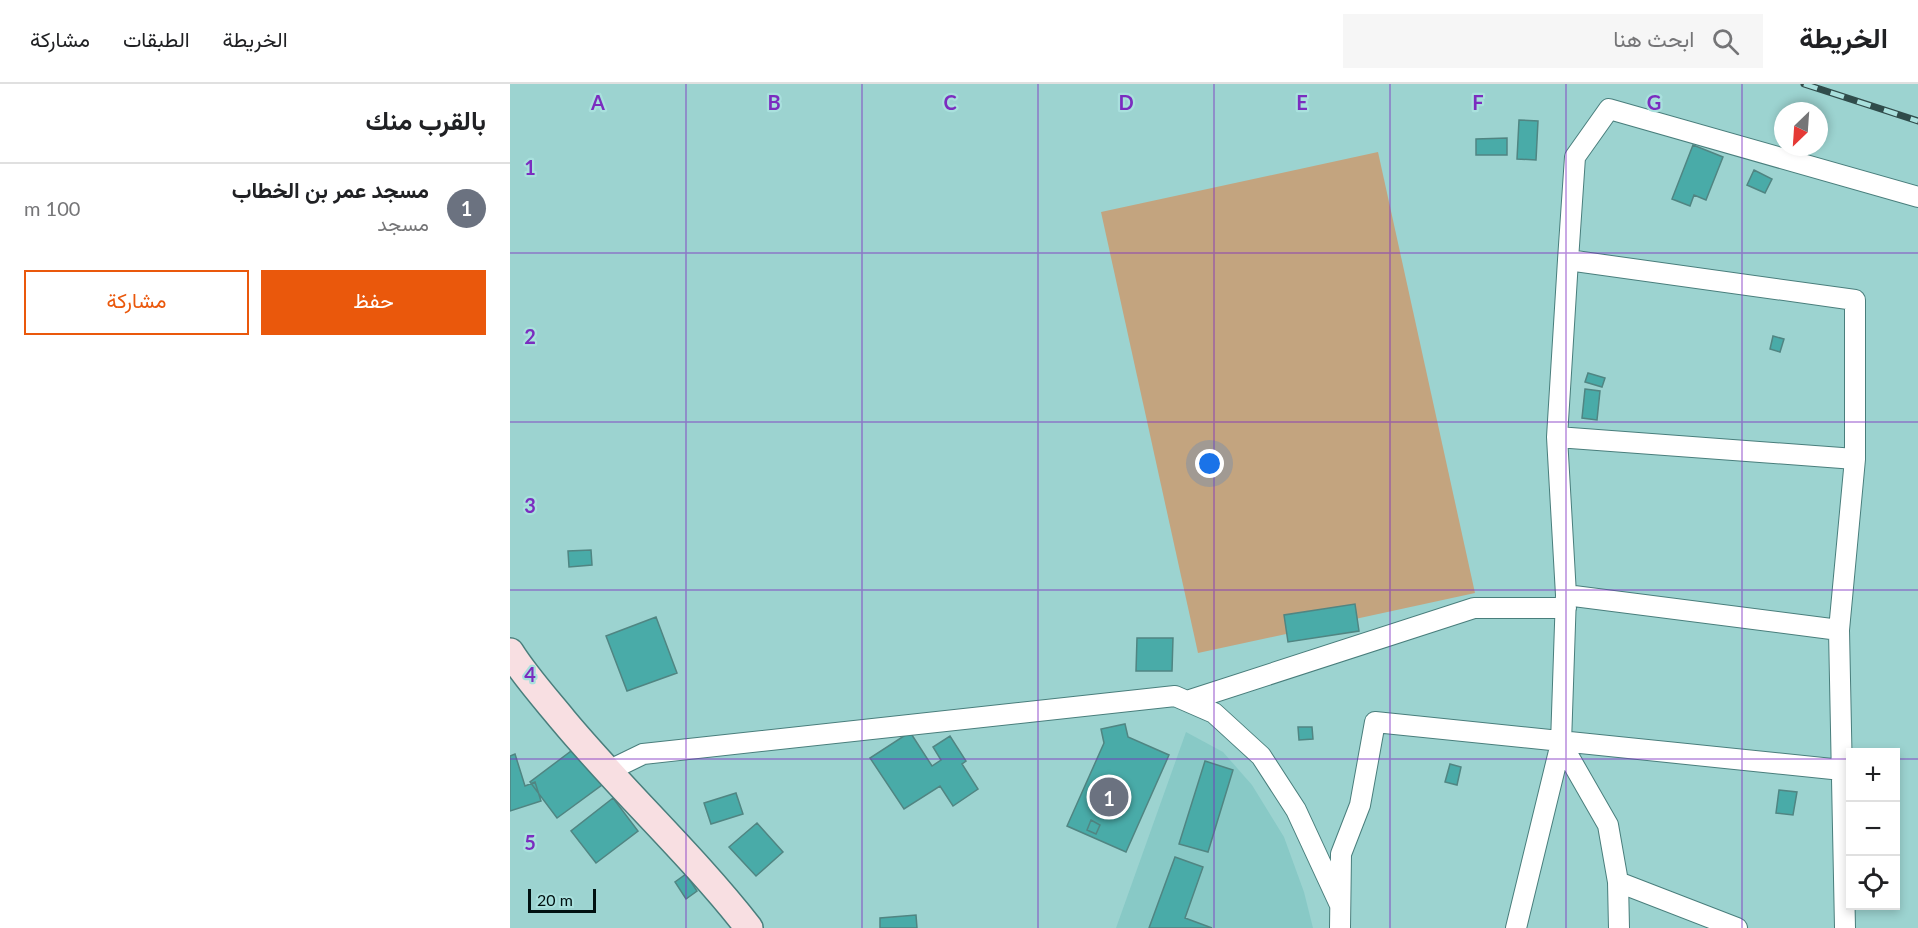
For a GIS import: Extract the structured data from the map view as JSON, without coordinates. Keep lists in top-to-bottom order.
{
  "scale_bar": "20 m",
  "north": "bottom left",
  "page": {
    "header": "الخريطة",
    "search": "ابحث هنا",
    "nav": ["الخريطة", "الطبقات", "مشاركة"],
    "heading": "بالقرب منك",
    "list": [
      {
        "mark": "1",
        "name": "مسجد عمر بن الخطاب",
        "note": "مسجد",
        "value": "100 m"
      }
    ],
    "buttons": ["حفظ", "مشاركة"],
    "map_buttons": ["+", "−"],
    "pins": "1",
    "scale": "20 m"
  },
  "grid": {
    "columns": [
      "A",
      "B",
      "C",
      "D",
      "E",
      "F",
      "G"
    ],
    "rows": [
      "1",
      "2",
      "3",
      "4",
      "5"
    ]
  }
}
